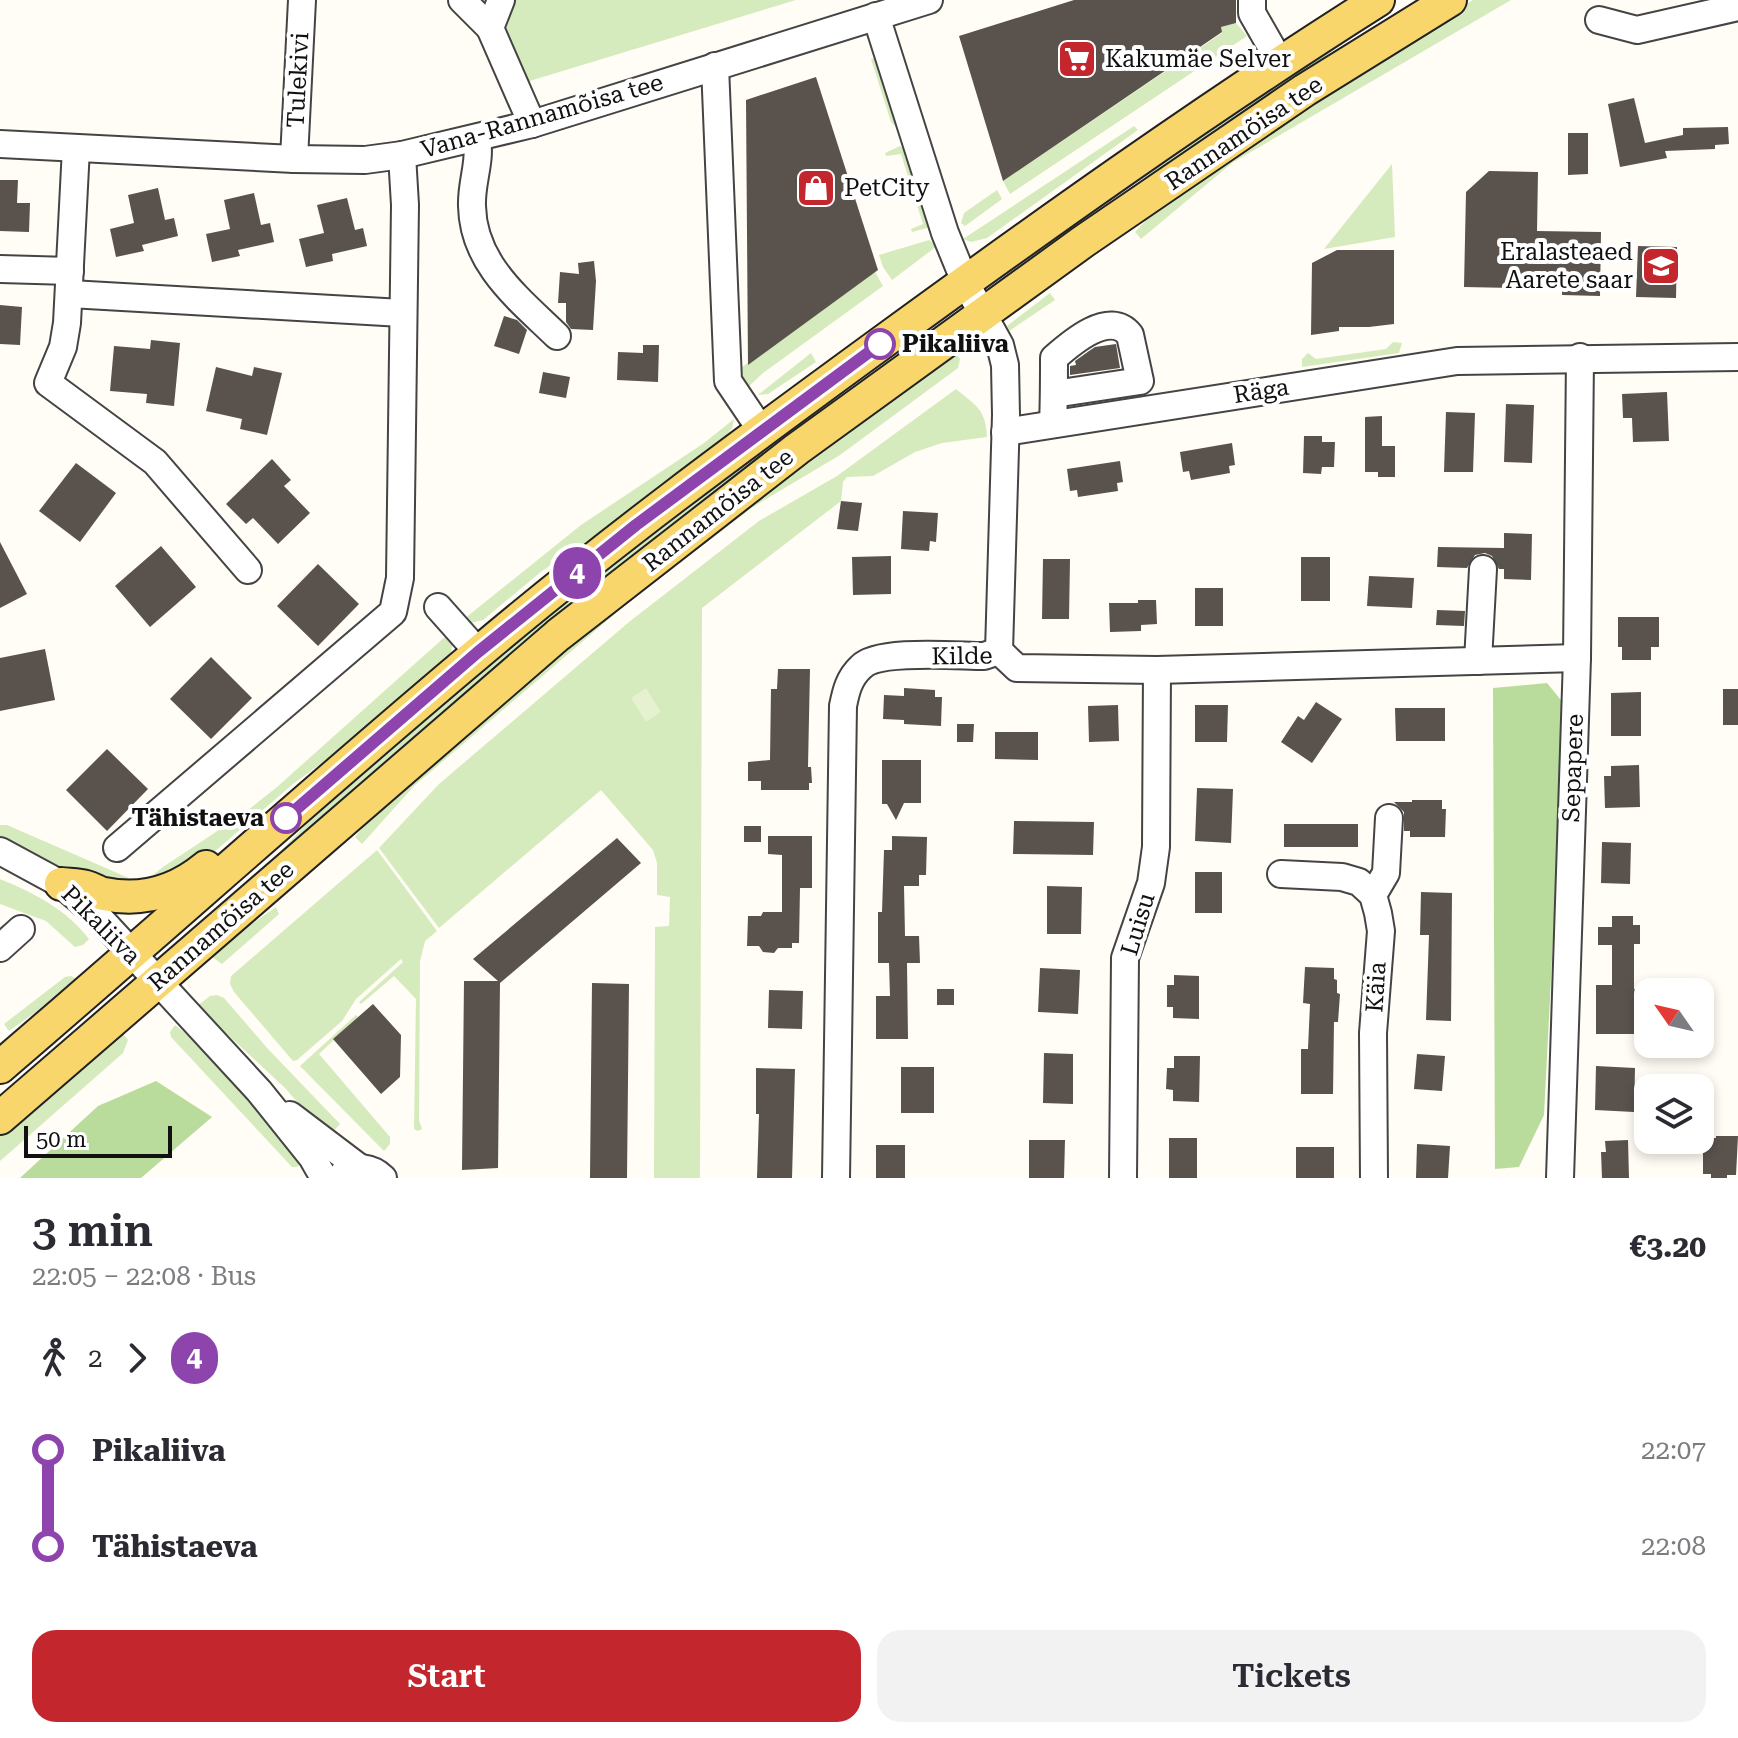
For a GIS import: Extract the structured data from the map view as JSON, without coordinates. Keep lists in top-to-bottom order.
{
  "streets": {
    "main road": ["Rannamõisa tee"],
    "street": [
      "Tulekivi",
      "Vana-Rannamõisa tee",
      "Räga",
      "Kilde",
      "Sepapere",
      "Luisu",
      "Pikaliiva",
      "Käia"
    ]
  },
  "crossings": [
    ["Tulekivi", "Vana-Rannamõisa tee"],
    ["Rannamõisa tee", "Pikaliiva"],
    ["Räga", "Sepapere"],
    ["Kilde", "Sepapere"],
    ["Kilde", "Luisu"]
  ],
  "places": {
    "supermarket": ["Kakumäe Selver"],
    "shop": ["PetCity"],
    "school or university": ["Eralasteaed Aarete saar"],
    "other": ["Pikaliiva", "Tähistaeva"]
  },
  "lines": ["bus line 4"],
  "scale_bar": "50 m",
  "north": "top left",
  "page": {
    "on_map": "4",
    "scale": "50 m",
    "heading": ["3 min", "22:05 – 22:08 · Bus", "€3.20"],
    "legs": ["2", "4"],
    "list": [
      {
        "name": "Pikaliiva",
        "value": "22:07"
      },
      {
        "name": "Tähistaeva",
        "value": "22:08"
      }
    ],
    "buttons": ["Start", "Tickets"]
  }
}
